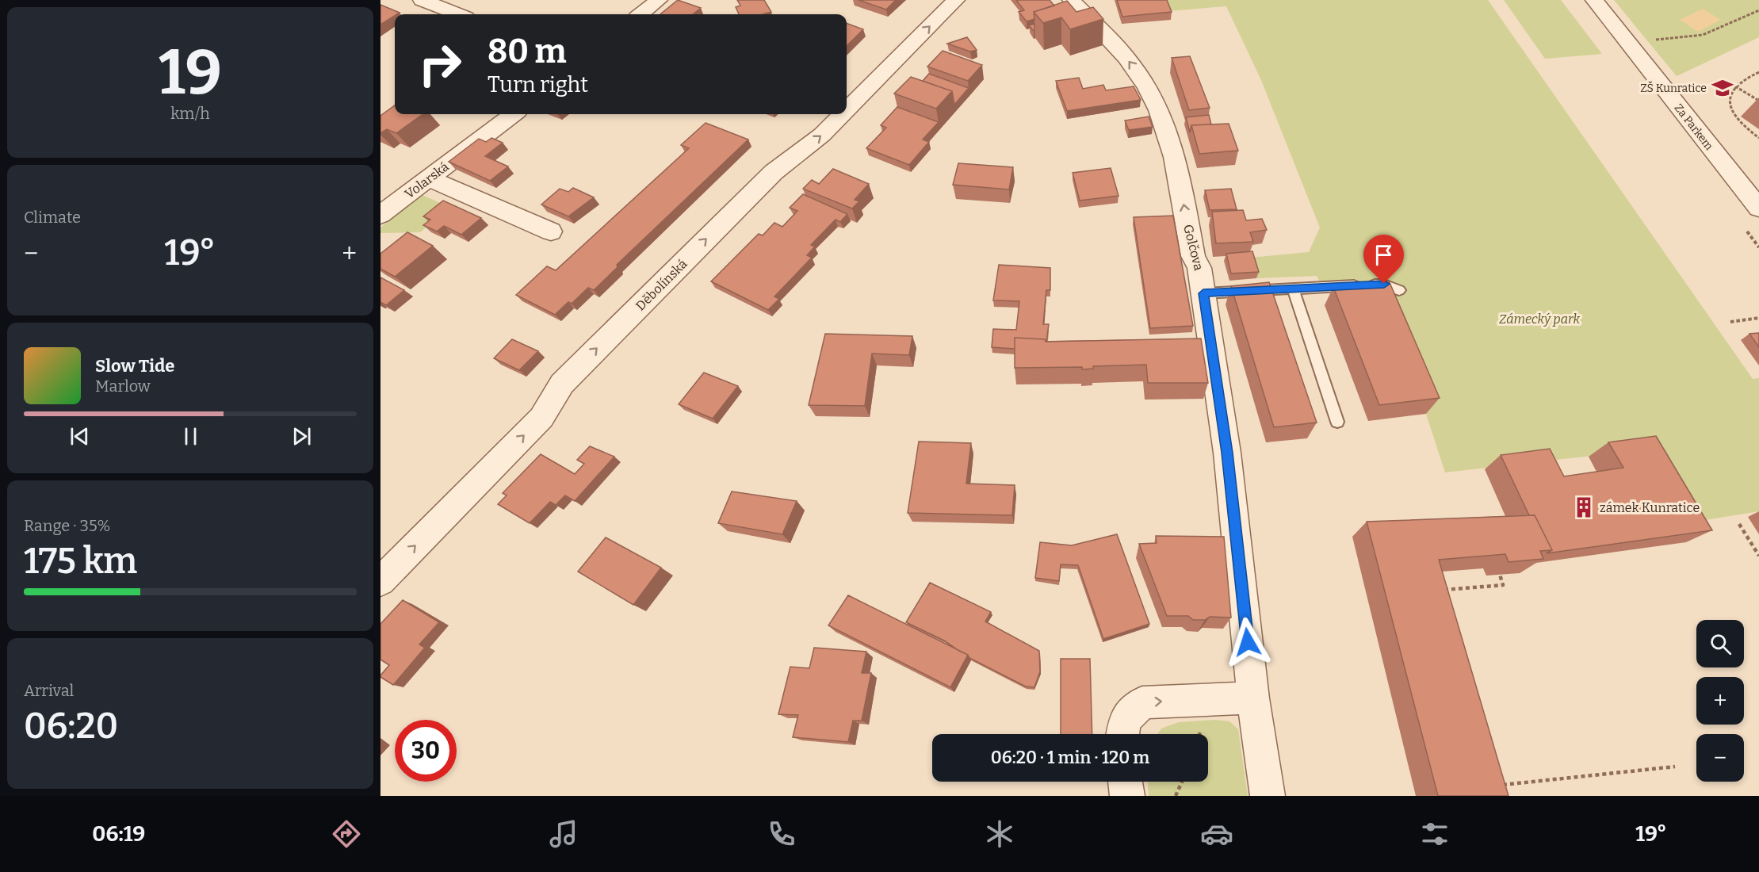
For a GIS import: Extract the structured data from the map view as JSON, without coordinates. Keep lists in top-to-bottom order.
{
  "streets": {
    "street": [
      "Za Parkem",
      "Volarská",
      "Golčova",
      "Děbolínská"
    ]
  },
  "one_way": ["Golčova", "Děbolínská"],
  "parks": ["Zámecký park"],
  "places": {
    "school or university": ["ZŠ Kunratice"],
    "building": ["zámek Kunratice"]
  },
  "page": {
    "tile": [
      ["19", "km/h"],
      "Climate",
      ["Range · 35%", "175 km"],
      ["Arrival", "06:20"]
    ],
    "turn": ["80 m", "Turn right"],
    "heat": ["−", "19°", "+"],
    "song": ["Slow Tide", "Marlow"],
    "map_buttons": ["+", "−"],
    "limit": "30",
    "trip": "06:20 · 1 min · 120 m",
    "tabs": ["06:19", "19°"]
  }
}
